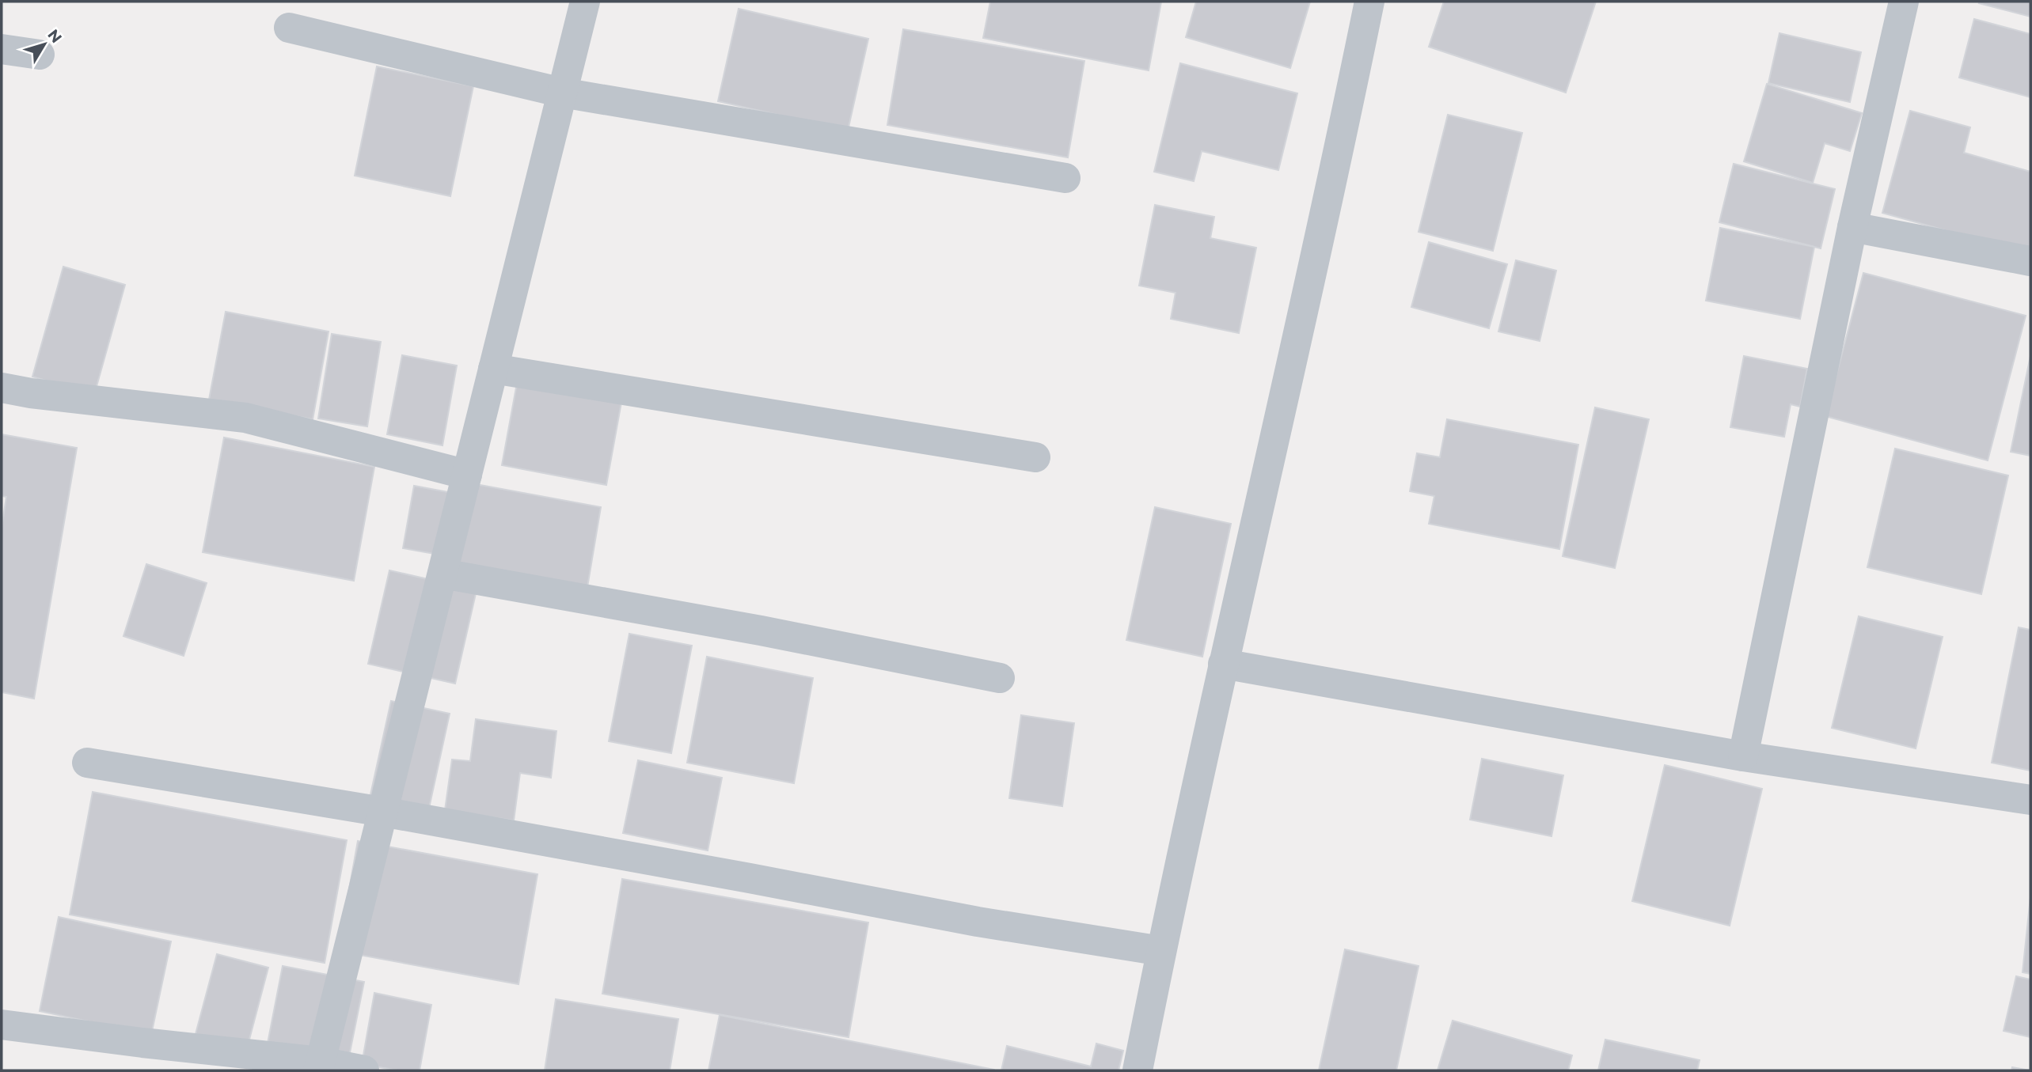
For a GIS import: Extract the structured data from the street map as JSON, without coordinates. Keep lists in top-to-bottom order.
{
  "north": "top right"
}
